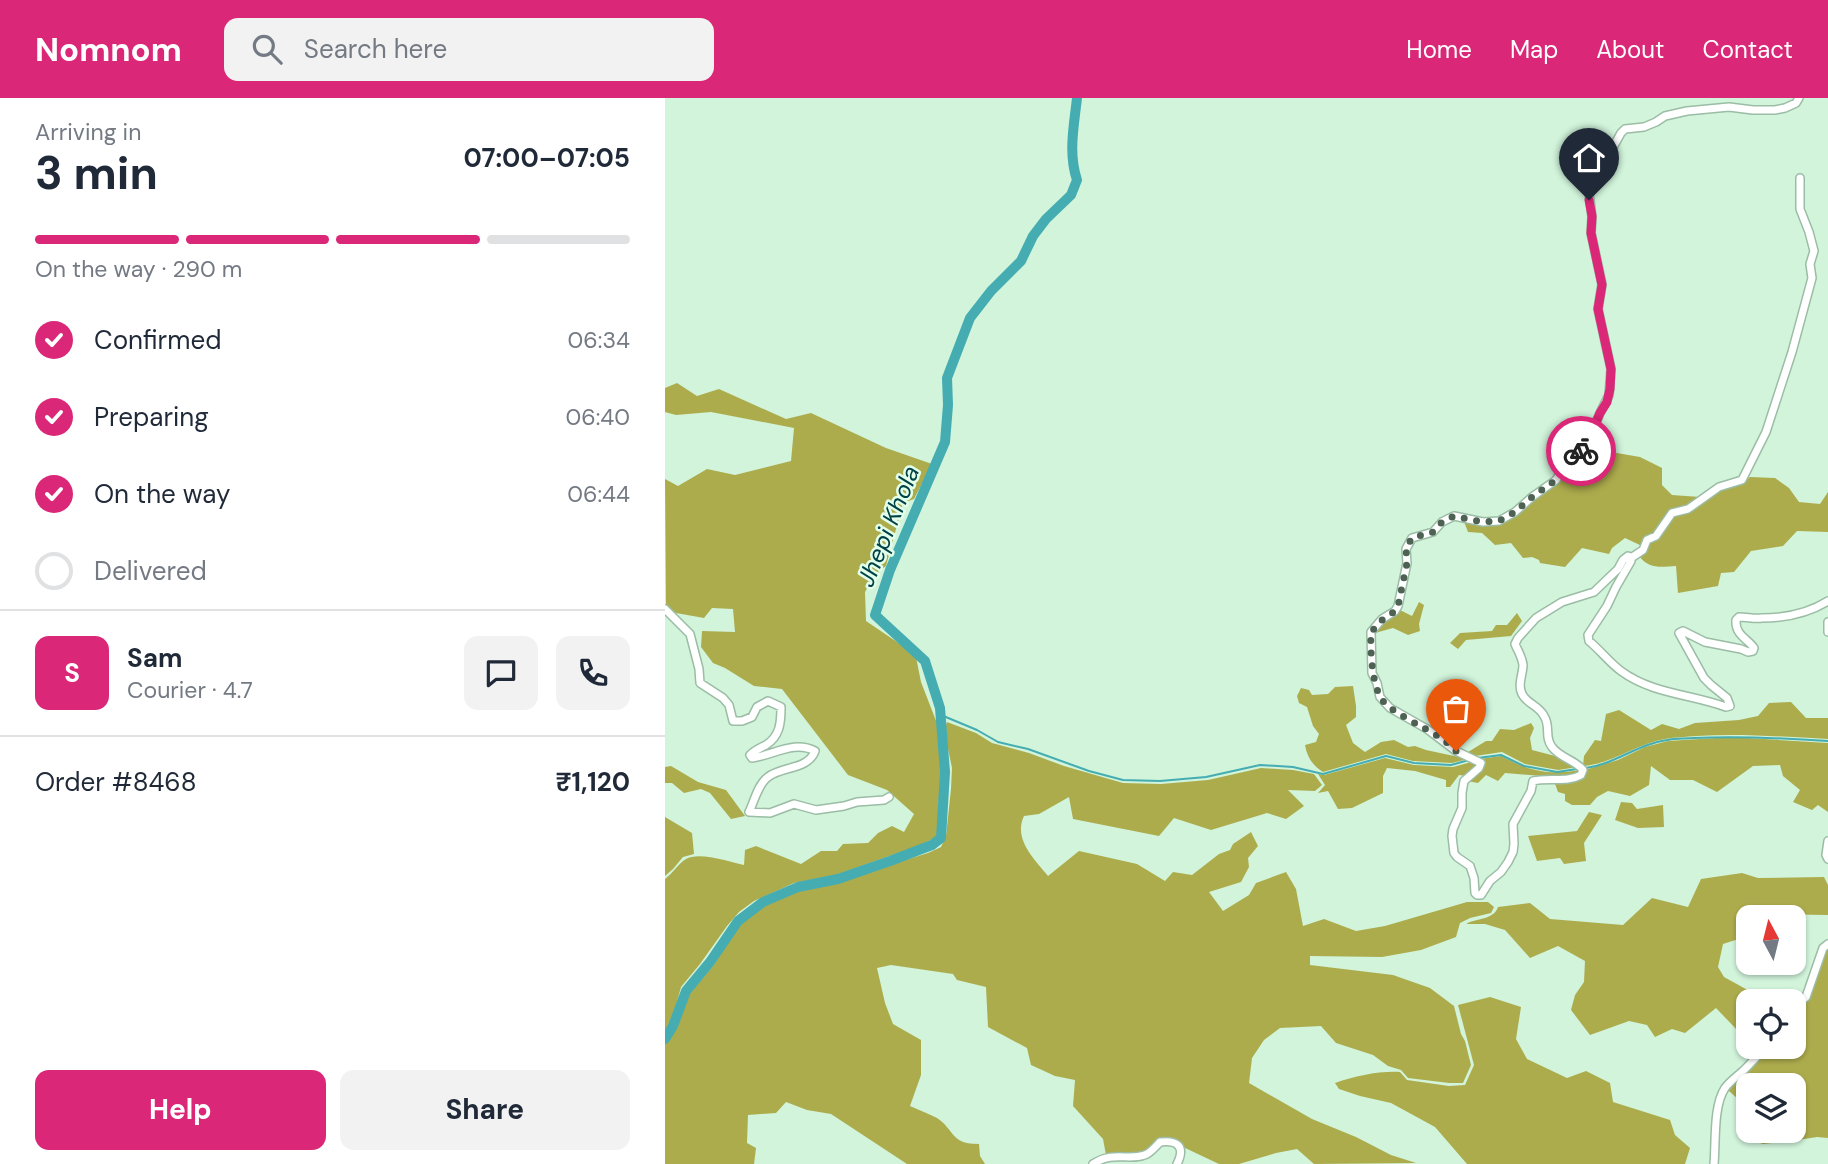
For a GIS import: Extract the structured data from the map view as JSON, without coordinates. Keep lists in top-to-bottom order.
{
  "water": ["Jhepi Khola"],
  "north": "top",
  "page": {
    "header": "Nomnom",
    "search": "Search here",
    "nav": [
      "Home",
      "Map",
      "About",
      "Contact"
    ],
    "heading": ["3 min", "Arriving in", "07:00–07:05"],
    "panel": [
      "Sam",
      "Courier · 4.7",
      "Order #8468",
      "₹1,120"
    ],
    "bar": "On the way · 290 m",
    "list": [
      ["Confirmed", "06:34"],
      ["Preparing", "06:40"],
      ["On the way", "06:44"],
      "Delivered"
    ],
    "round": "S",
    "buttons": ["Help", "Share"]
  }
}
